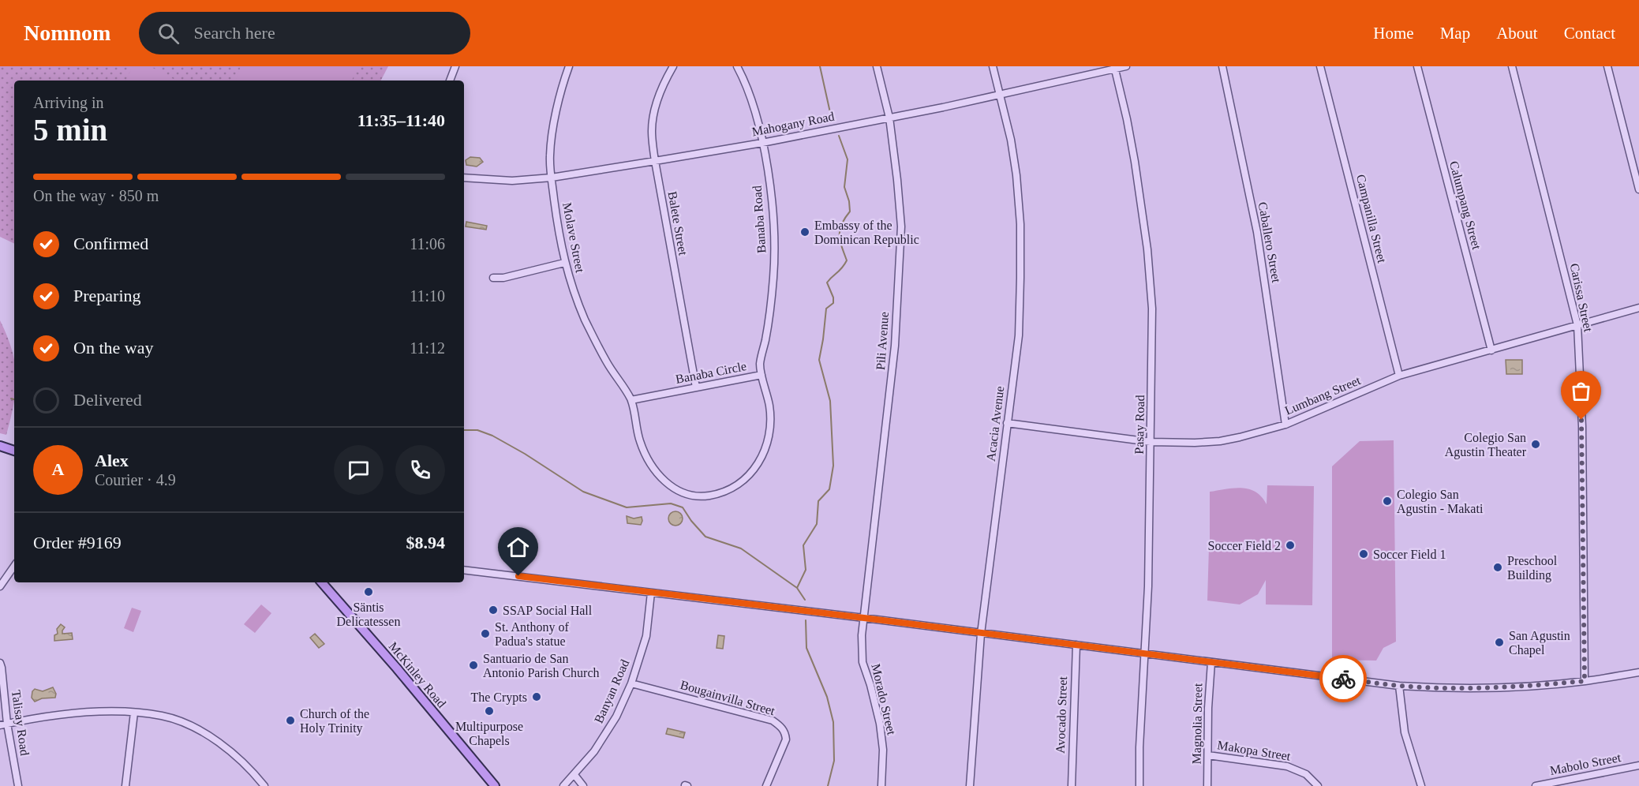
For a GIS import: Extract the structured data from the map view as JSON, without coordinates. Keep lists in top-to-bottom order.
{
  "streets": {
    "main road": ["McKinley Road"],
    "street": [
      "Mahogany Road",
      "Calumpang Street",
      "Campanilla Street",
      "Banaba Road",
      "Balete Street",
      "Molave Street",
      "Caballero Street",
      "Carissa Street",
      "Pili Avenue",
      "Banaba Circle",
      "Lumbang Street",
      "Acacia Avenue",
      "Pasay Road",
      "Banyan Road",
      "Bougainvilla Street",
      "Morado Street",
      "Avocado Street",
      "Talisay Road",
      "Magnolia Street",
      "Makopa Street",
      "Mabolo Street"
    ]
  },
  "crossings": [
    ["Mahogany Road", "Banaba Road"],
    ["Mahogany Road", "Balete Street"],
    ["Mahogany Road", "Molave Street"],
    ["Mahogany Road", "Pili Avenue"],
    ["Mahogany Road", "Acacia Avenue"],
    ["Mahogany Road", "Pasay Road"],
    ["Calumpang Street", "Lumbang Street"],
    ["Campanilla Street", "Lumbang Street"],
    ["Banaba Road", "Balete Street"],
    ["Banaba Road", "Molave Street"],
    ["Banaba Road", "Banaba Circle"],
    ["Balete Street", "Molave Street"],
    ["Balete Street", "Banaba Circle"],
    ["Molave Street", "Banaba Circle"],
    ["Caballero Street", "Lumbang Street"],
    ["Carissa Street", "Lumbang Street"],
    ["Pili Avenue", "Morado Street"],
    ["Lumbang Street", "Acacia Avenue"],
    ["Lumbang Street", "Pasay Road"],
    ["Banyan Road", "Bougainvilla Street"],
    ["Magnolia Street", "Makopa Street"]
  ],
  "places": [
    "Embassy of the Dominican Republic",
    "Colegio San Agustin Theater",
    "Colegio San Agustin - Makati",
    "Soccer Field 2",
    "Soccer Field 1",
    "Preschool Building",
    "Säntis Delicatessen",
    "SSAP Social Hall",
    "St. Anthony of Padua's statue",
    "San Agustin Chapel",
    "Santuario de San Antonio Parish Church",
    "The Crypts",
    "Multipurpose Chapels",
    "Church of the Holy Trinity"
  ],
  "page": {
    "header": "Nomnom",
    "search": "Search here",
    "nav": [
      "Home",
      "Map",
      "About",
      "Contact"
    ],
    "heading": ["5 min", "Arriving in", "11:35–11:40"],
    "panel": [
      "Alex",
      "Courier · 4.9",
      "Order #9169",
      "$8.94"
    ],
    "bar": "On the way · 850 m",
    "list": [
      ["Confirmed", "11:06"],
      ["Preparing", "11:10"],
      ["On the way", "11:12"],
      "Delivered"
    ],
    "round": "A"
  }
}
